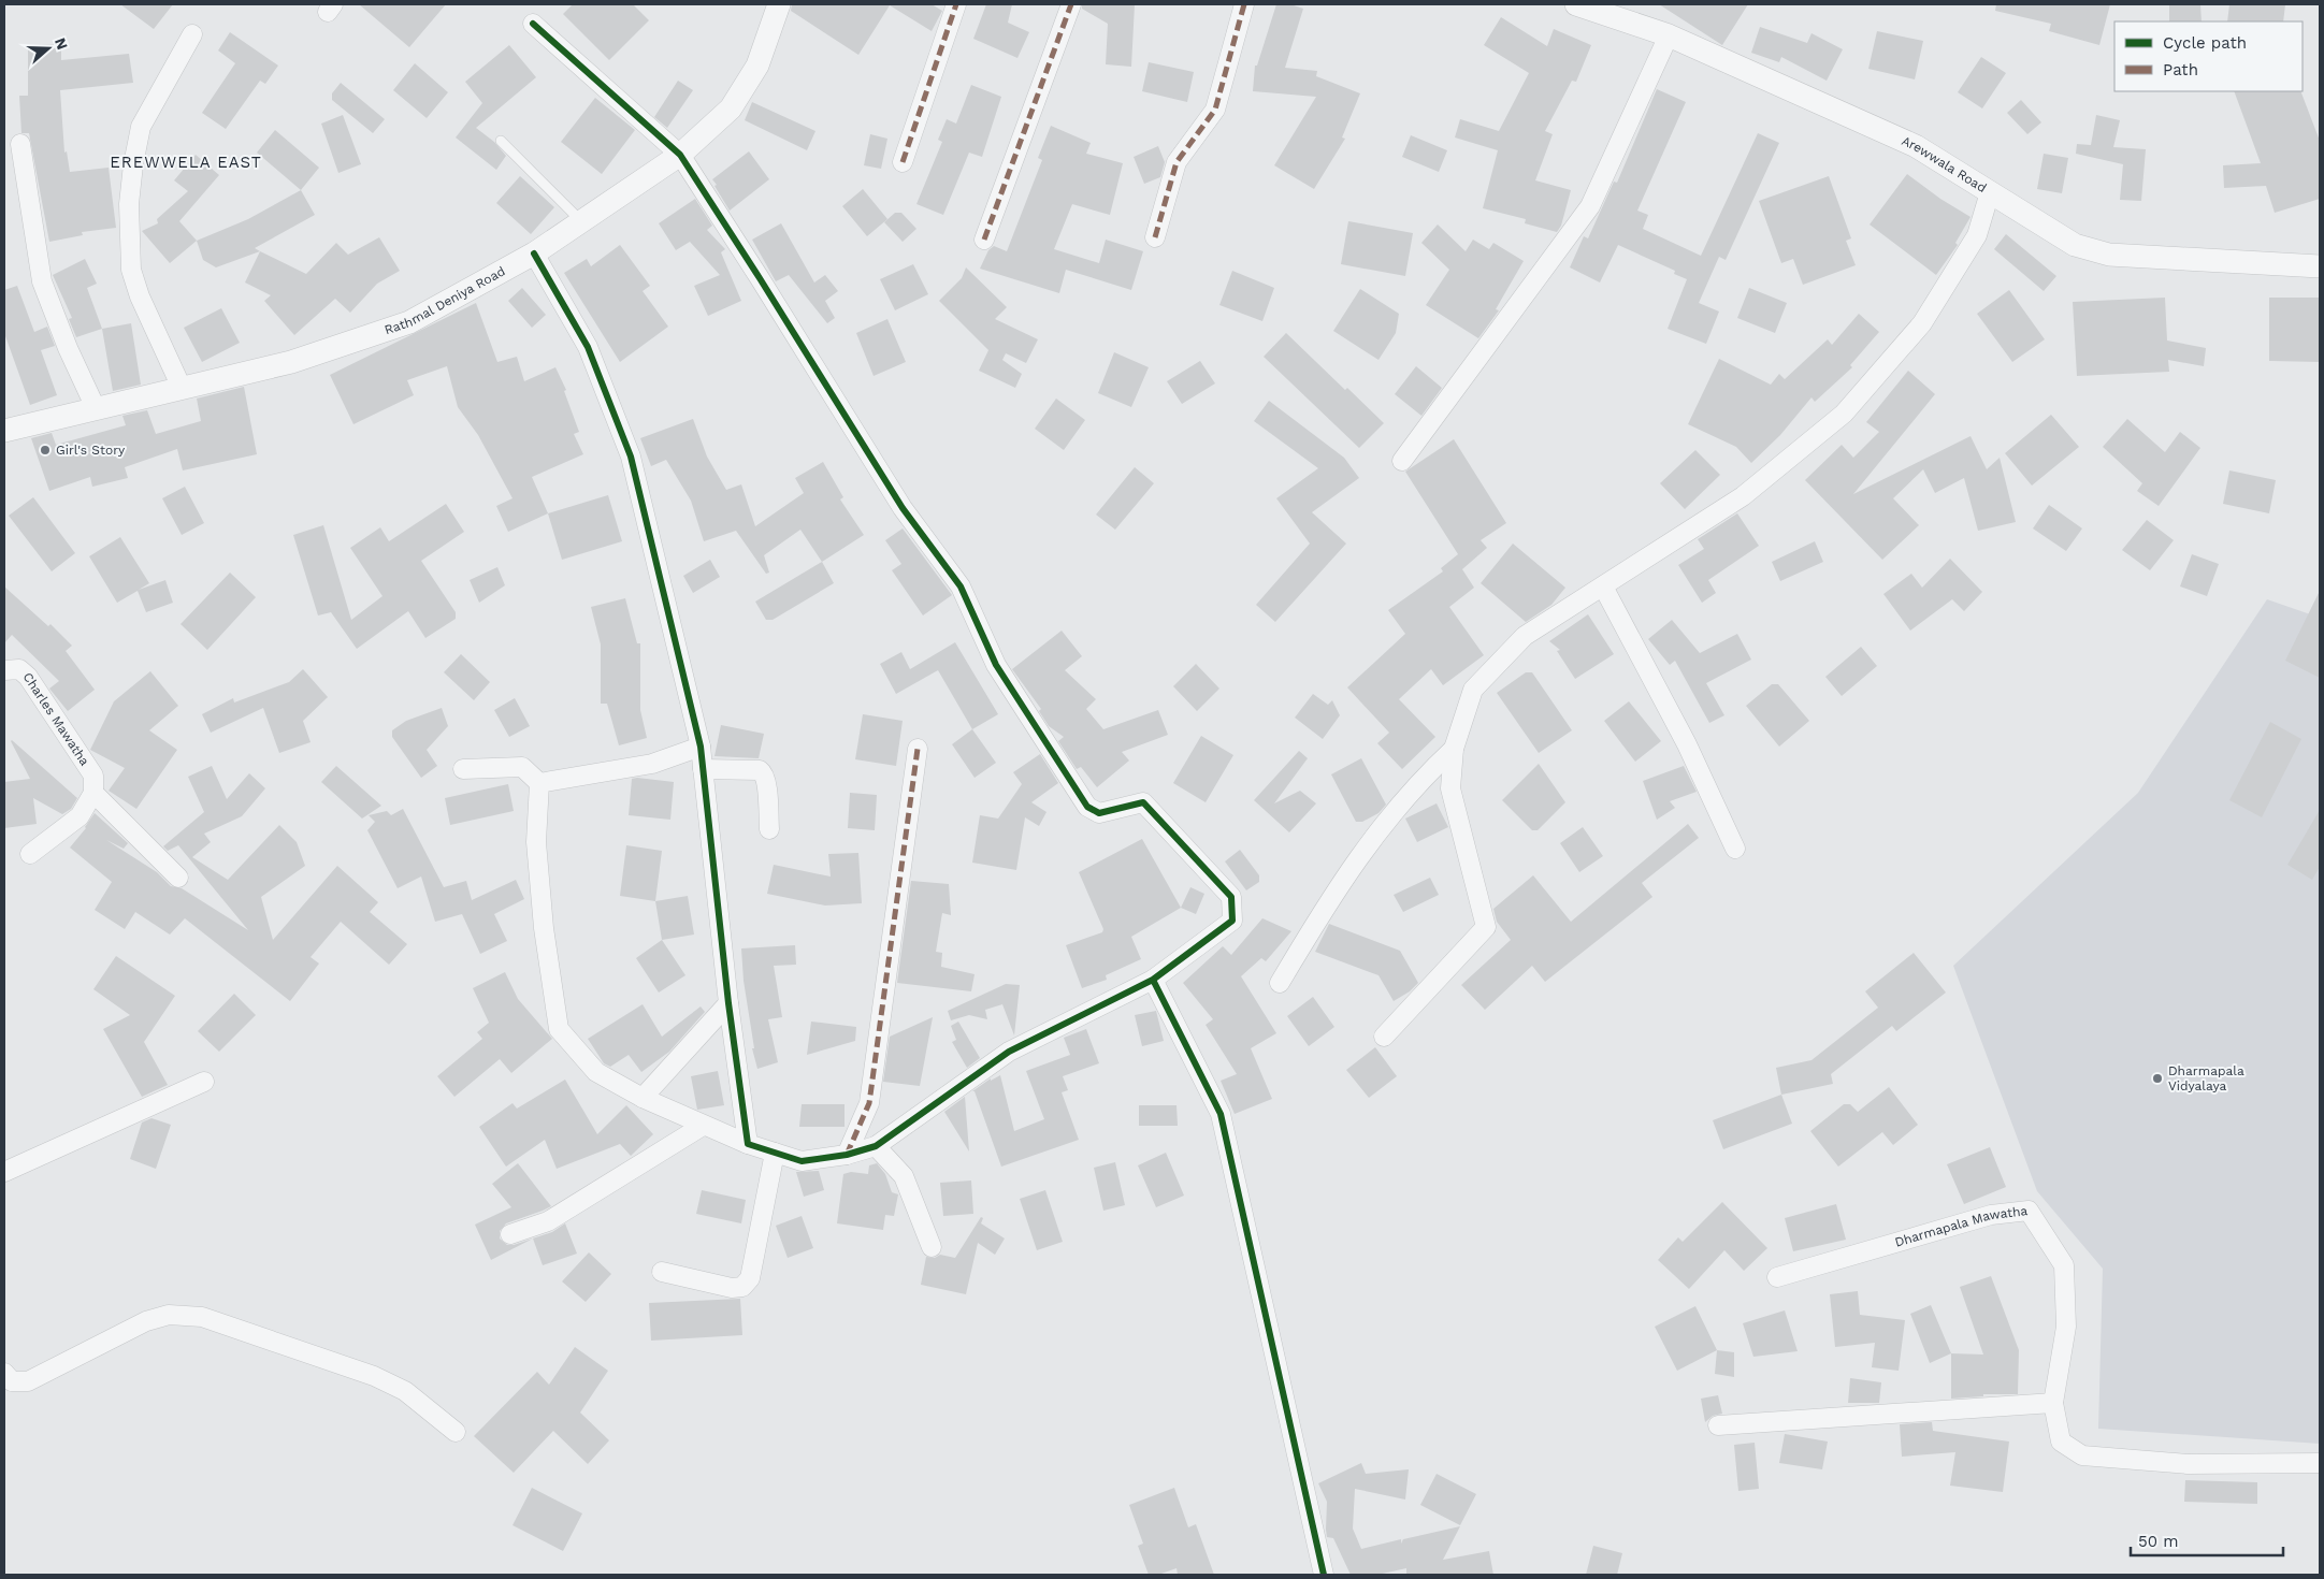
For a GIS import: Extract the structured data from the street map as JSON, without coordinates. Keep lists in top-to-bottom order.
{
  "streets": {
    "street": [
      "Arewwala Road",
      "Rathmal Deniya Road",
      "Charles Mawatha",
      "Dharmapala Mawatha"
    ]
  },
  "districts": ["EREWWELA EAST"],
  "places": ["Girl's Story", "Dharmapala Vidyalaya"],
  "legend": ["Cycle path", "Path"],
  "scale_bar": "50 m",
  "north": "right"
}
